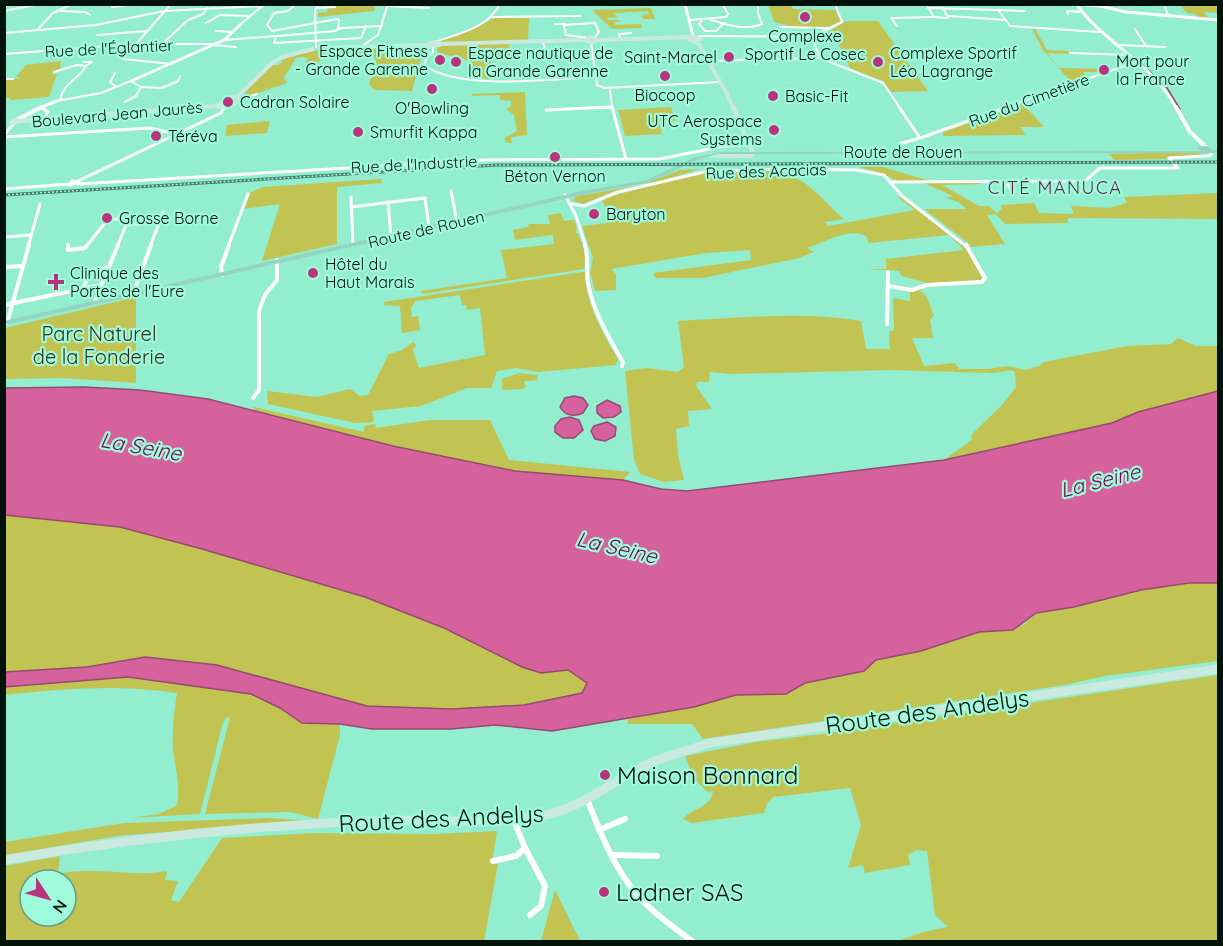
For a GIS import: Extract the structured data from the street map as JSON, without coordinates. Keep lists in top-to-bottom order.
{
  "streets": {
    "main road": ["Boulevard Jean Jaurès", "Route de Rouen", "Route des Andelys"],
    "street": [
      "Rue de l'Églantier",
      "Rue du Cimetière",
      "Rue de l'Industrie",
      "Rue des Acacias"
    ]
  },
  "crossings": [
    ["Rue du Cimetière", "Route de Rouen"]
  ],
  "districts": ["CITÉ MANUCA"],
  "water": ["La Seine"],
  "parks": ["Parc Naturel de la Fonderie"],
  "places": {
    "other": [
      "Complexe Sportif Le Cosec",
      "Saint-Marcel",
      "Espace Fitness - Grande Garenne",
      "Espace nautique de la Grande Garenne",
      "Complexe Sportif Léo Lagrange",
      "Mort pour la France",
      "Biocoop",
      "O'Bowling",
      "Basic-Fit",
      "Cadran Solaire",
      "UTC Aerospace Systems",
      "Smurfit Kappa",
      "Téréva",
      "Béton Vernon",
      "Baryton",
      "Grosse Borne",
      "Hôtel du Haut Marais",
      "Maison Bonnard",
      "Ladner SAS"
    ],
    "health": ["Clinique des Portes de l'Eure"]
  },
  "north": "bottom right"
}
